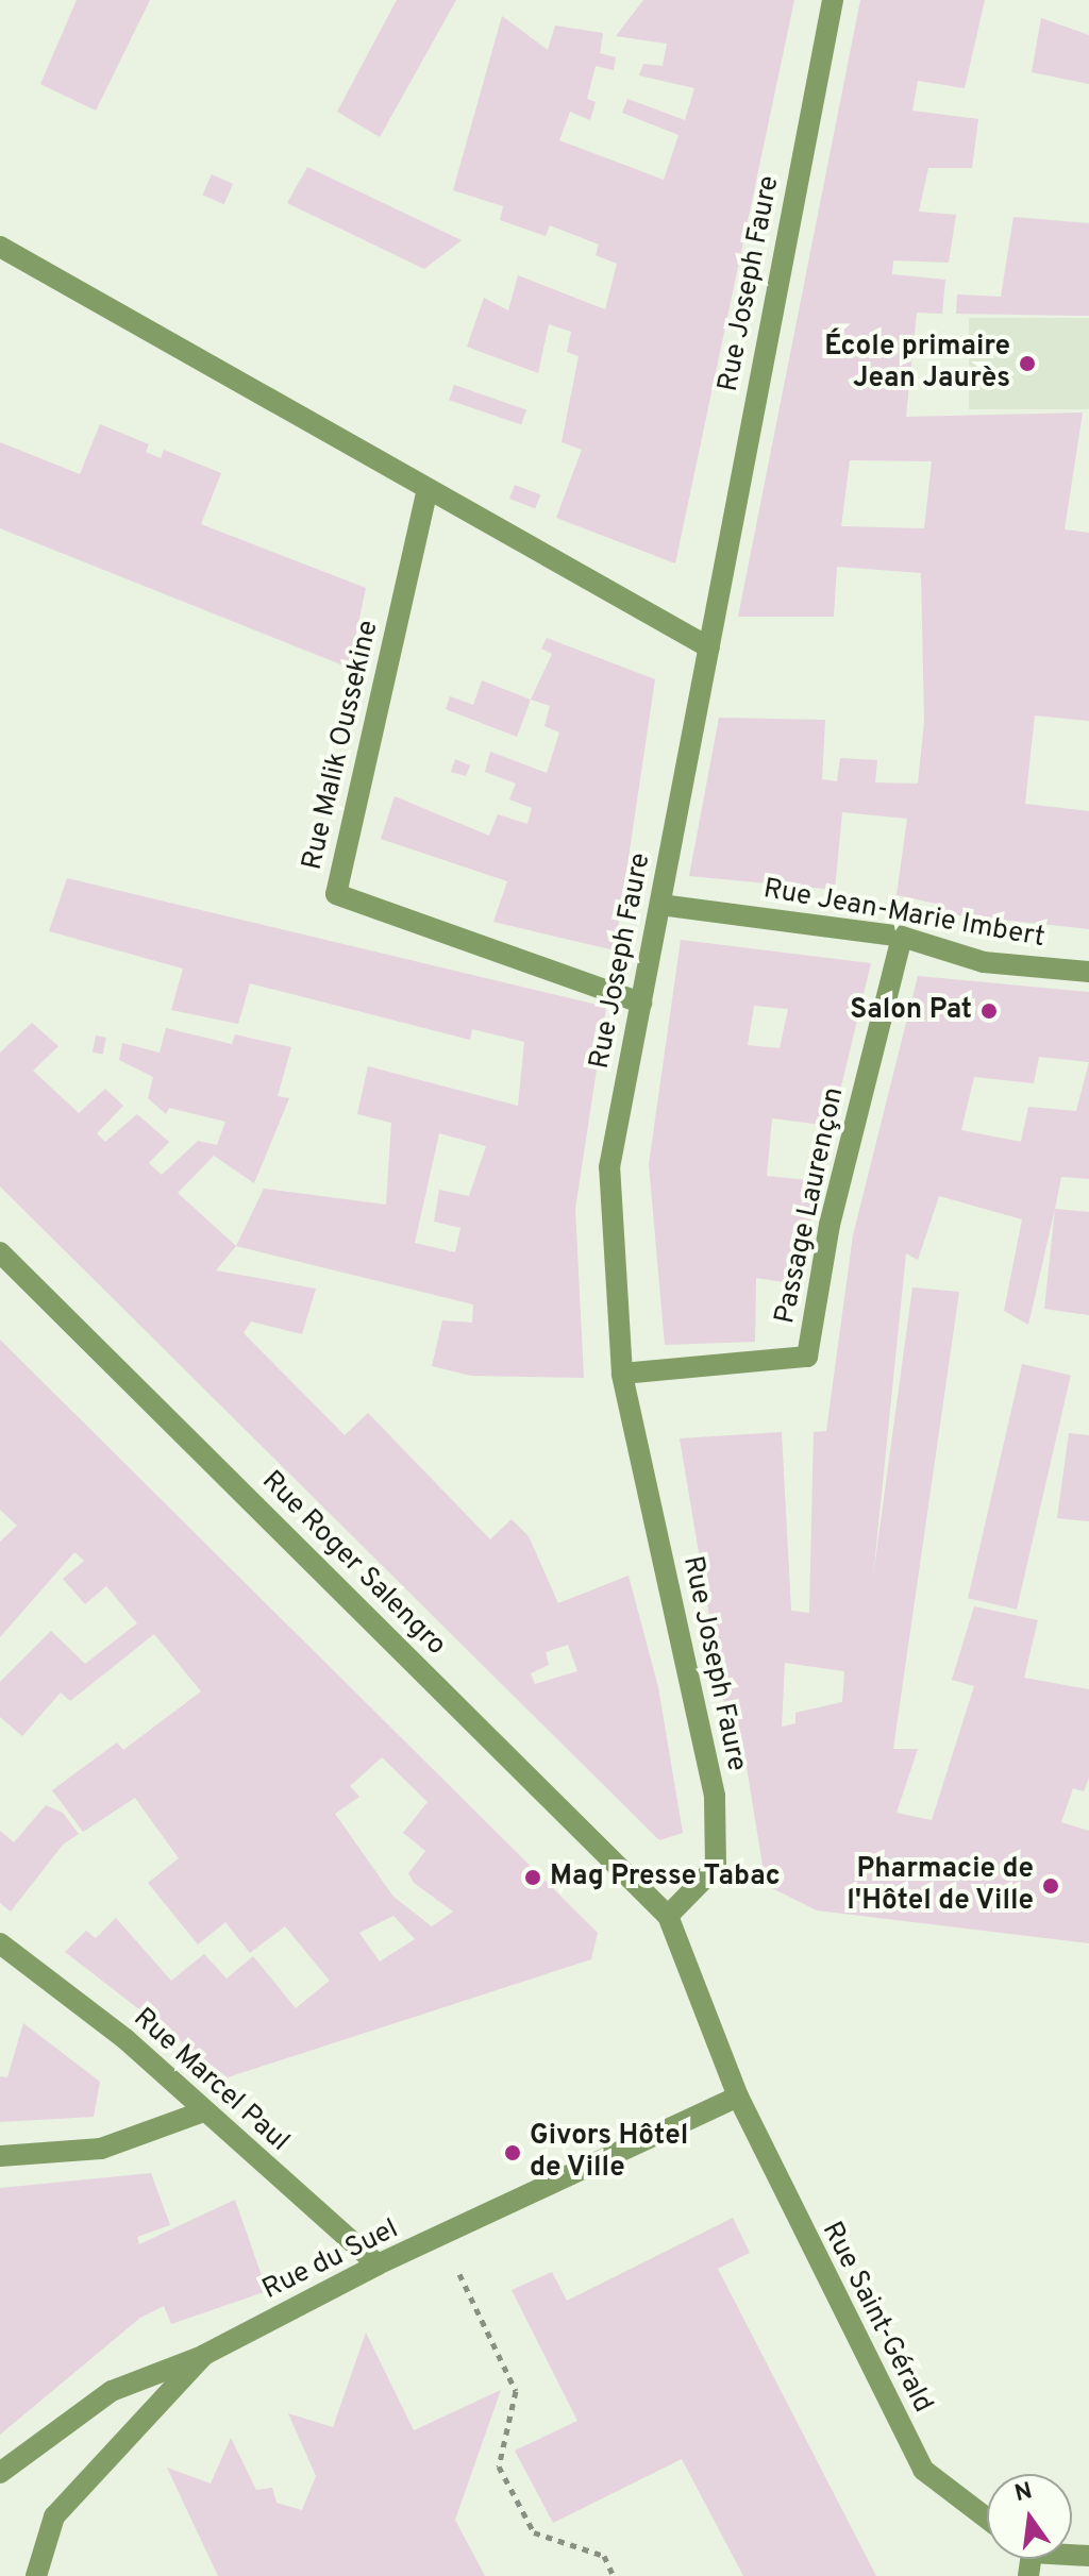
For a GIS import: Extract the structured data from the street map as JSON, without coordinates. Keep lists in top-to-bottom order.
{
  "streets": {
    "street": [
      "Rue Joseph Faure",
      "Rue Malik Oussekine",
      "Rue Jean-Marie Imbert",
      "Passage Laurençon",
      "Rue Roger Salengro",
      "Rue Marcel Paul",
      "Rue du Suel",
      "Rue Saint-Gérald"
    ]
  },
  "crossings": [
    ["Rue Joseph Faure", "Rue Malik Oussekine"],
    ["Rue Joseph Faure", "Rue Jean-Marie Imbert"],
    ["Rue Joseph Faure", "Passage Laurençon"],
    ["Rue Joseph Faure", "Rue Roger Salengro"],
    ["Rue Joseph Faure", "Rue Saint-Gérald"],
    ["Rue Jean-Marie Imbert", "Passage Laurençon"],
    ["Rue Roger Salengro", "Rue Saint-Gérald"],
    ["Rue Marcel Paul", "Rue du Suel"],
    ["Rue du Suel", "Rue Saint-Gérald"]
  ],
  "places": [
    "École primaire Jean Jaurès",
    "Salon Pat",
    "Mag Presse Tabac",
    "Pharmacie de l'Hôtel de Ville",
    "Givors Hôtel de Ville"
  ],
  "north": "top"
}
